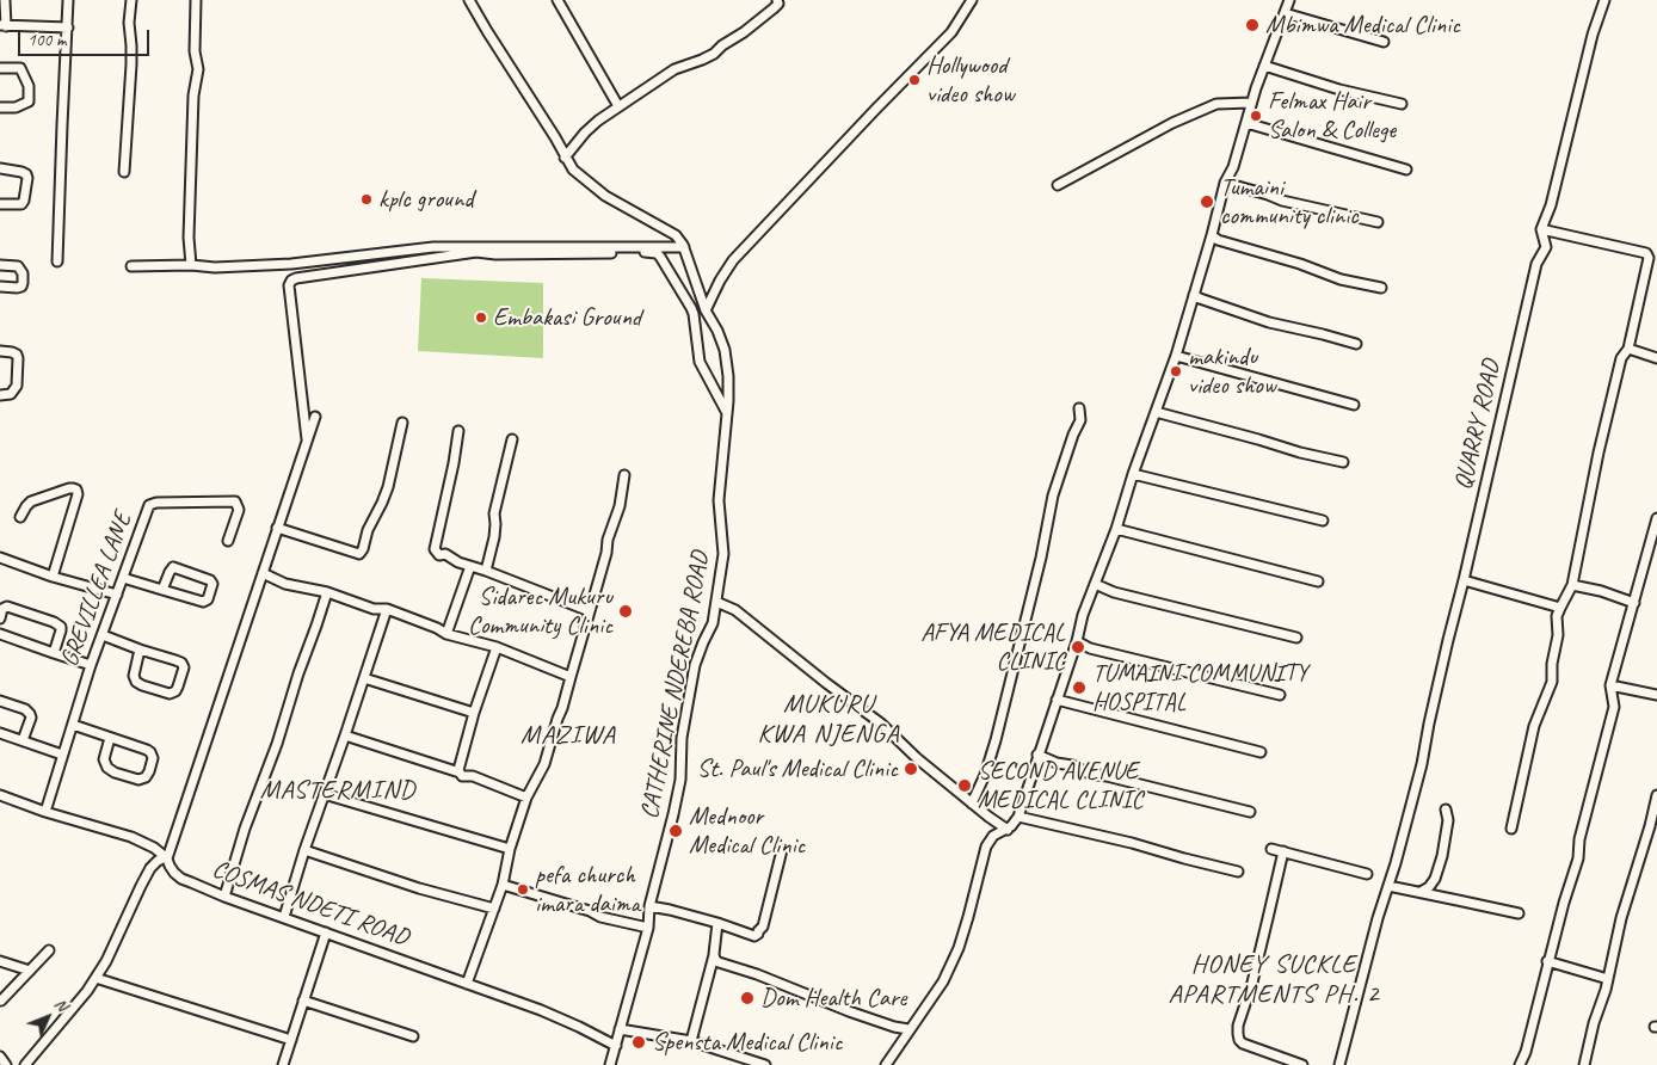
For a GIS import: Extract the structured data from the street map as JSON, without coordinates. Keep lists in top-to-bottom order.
{
  "streets": {
    "street": [
      "QUARRY ROAD",
      "GREVILLEA LANE",
      "CATHERINE NDEREBA ROAD",
      "COSMAS NDETI ROAD"
    ]
  },
  "crossings": [
    ["GREVILLEA LANE", "COSMAS NDETI ROAD"],
    ["CATHERINE NDEREBA ROAD", "COSMAS NDETI ROAD"]
  ],
  "districts": [
    "MUKURU KWA NJENGA",
    "MAZIWA",
    "MASTERMIND",
    "HONEY SUCKLE APARTMENTS PH. 2"
  ],
  "places": [
    "Mbimwa Medical Clinic",
    "Hollywood video show",
    "Felmax Hair Salon & College",
    "kplc ground",
    "Tumaini community clinic",
    "Embakasi Ground",
    "makindu video show",
    "Sidarec Mukuru Community Clinic",
    "AFYA MEDICAL CLINIC",
    "TUMAINI COMMUNITY HOSPITAL",
    "St. Paul's Medical Clinic",
    "SECOND AVENUE MEDICAL CLINIC",
    "Mednoor Medical Clinic",
    "pefa church imara daima",
    "Dom Health Care",
    "Spensta Medical Clinic"
  ],
  "scale_bar": "100 m",
  "north": "top right"
}
